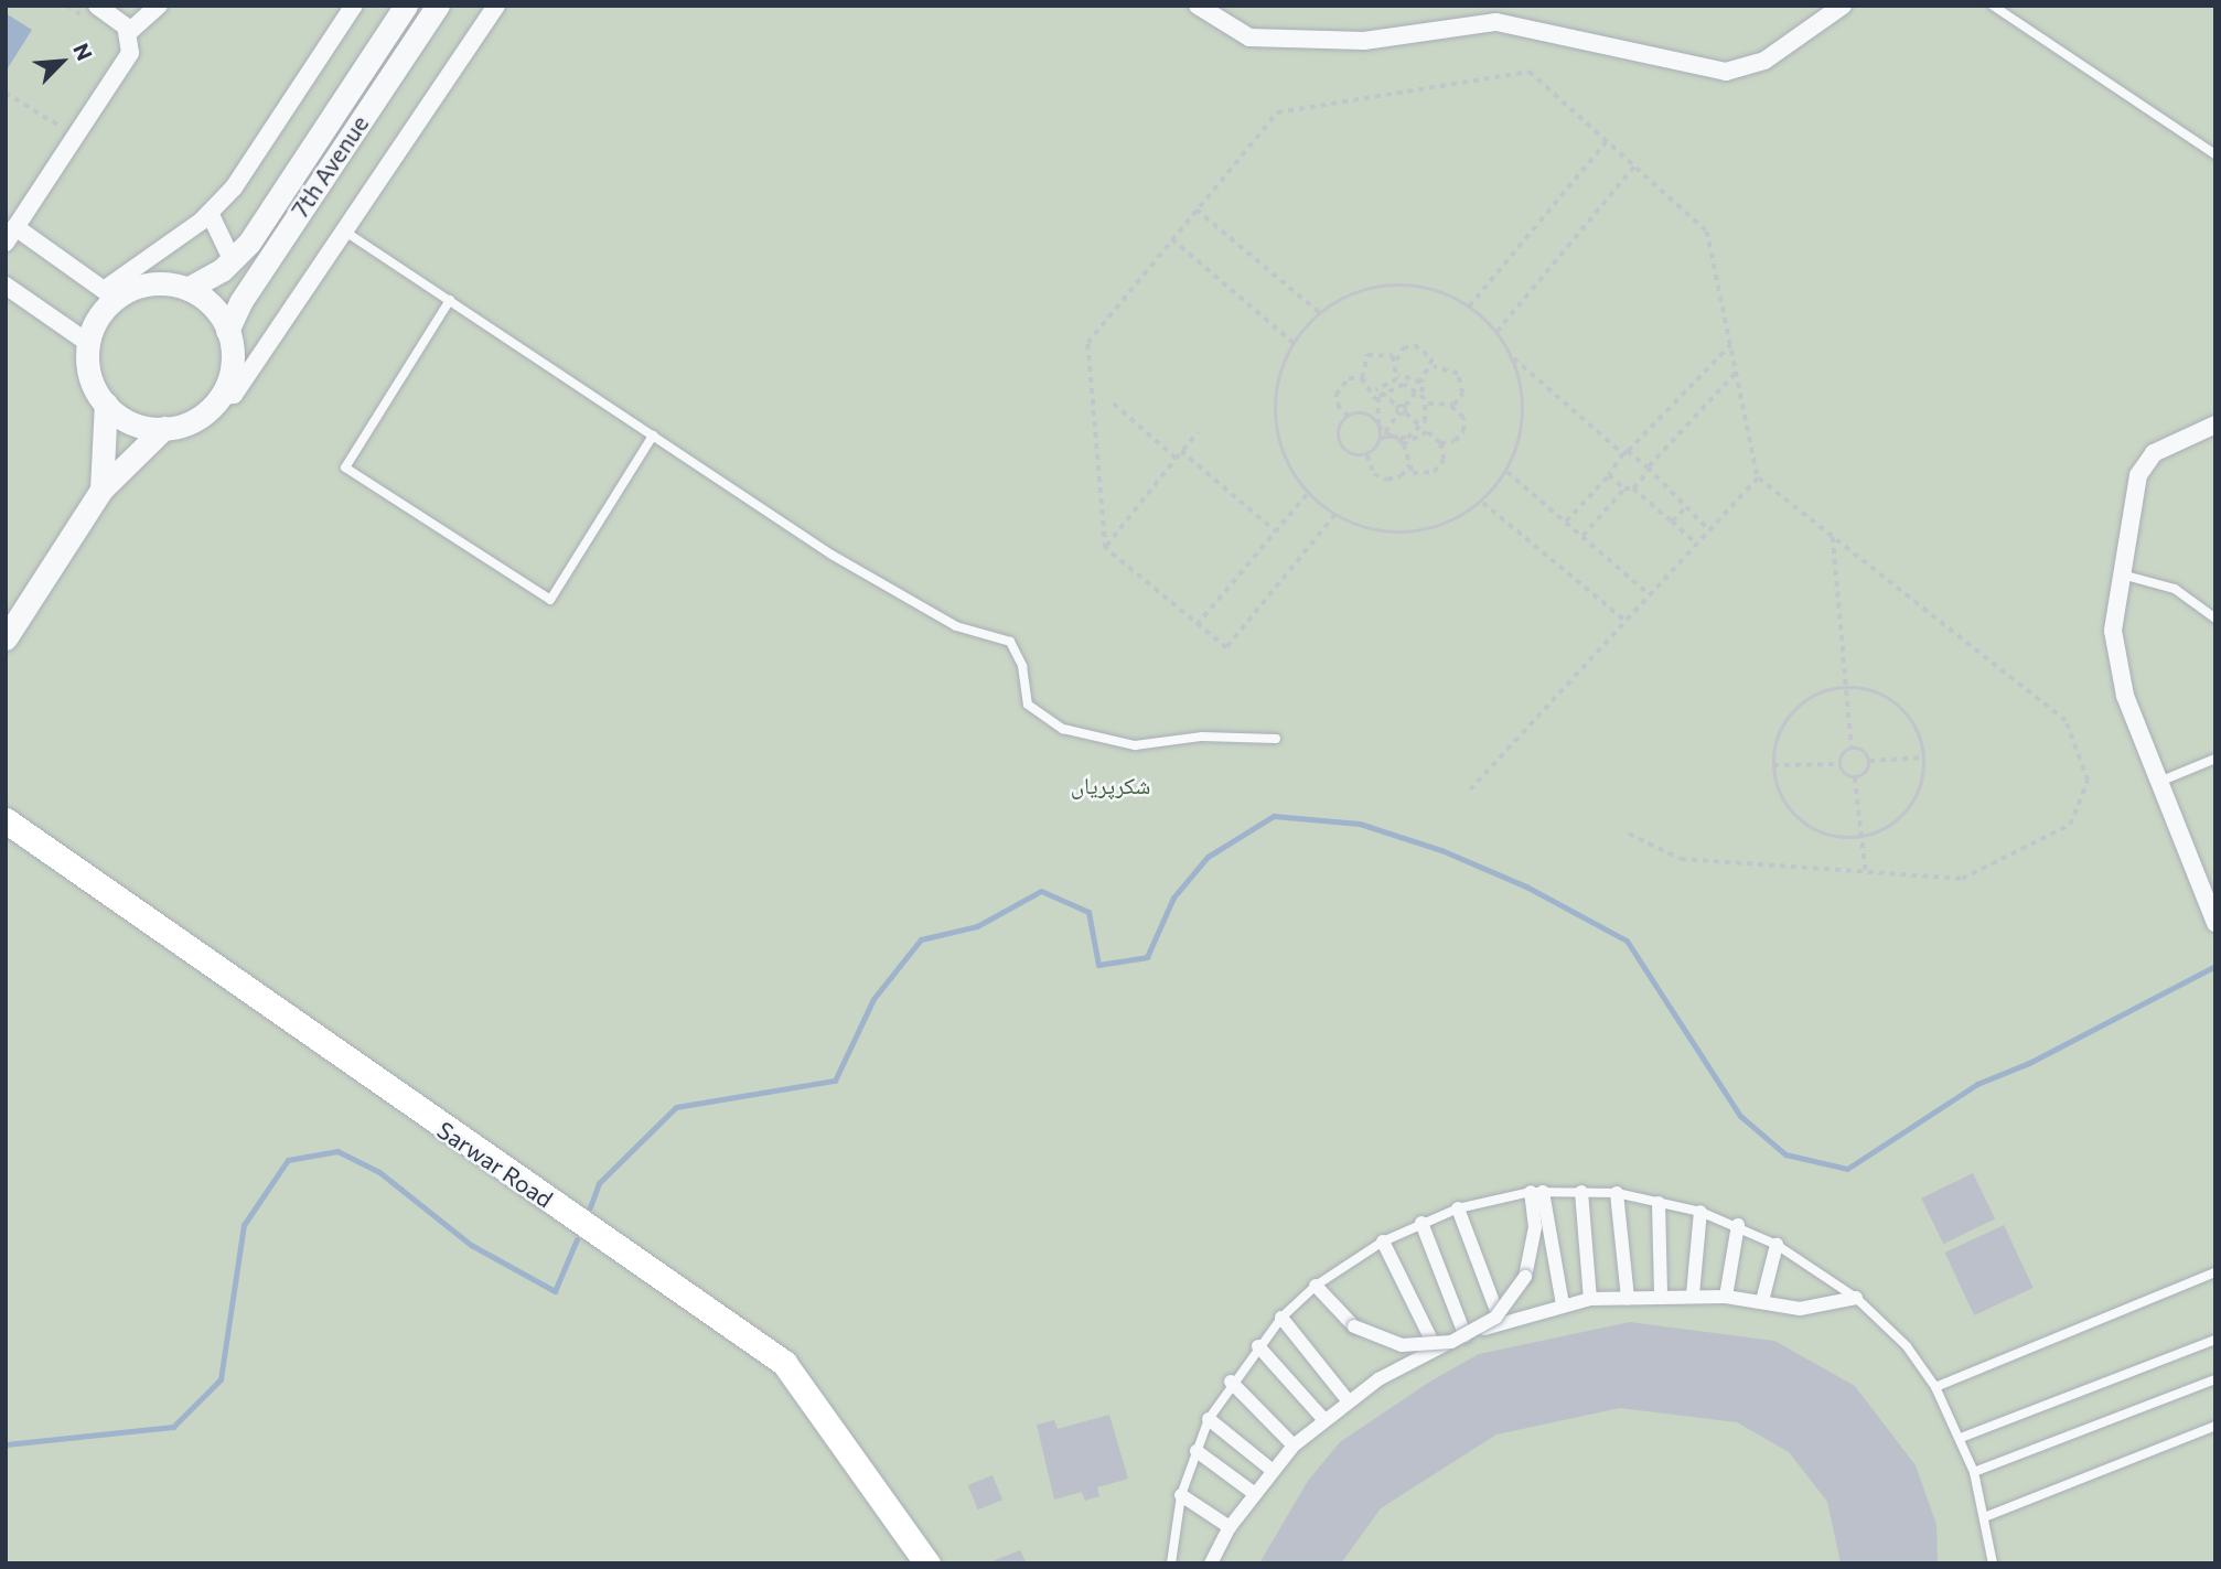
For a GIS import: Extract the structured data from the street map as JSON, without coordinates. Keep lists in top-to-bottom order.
{
  "streets": {
    "main road": ["Sarwar Road"],
    "street": ["7th Avenue"]
  },
  "parks": ["شکرپریاں"],
  "north": "top right"
}
